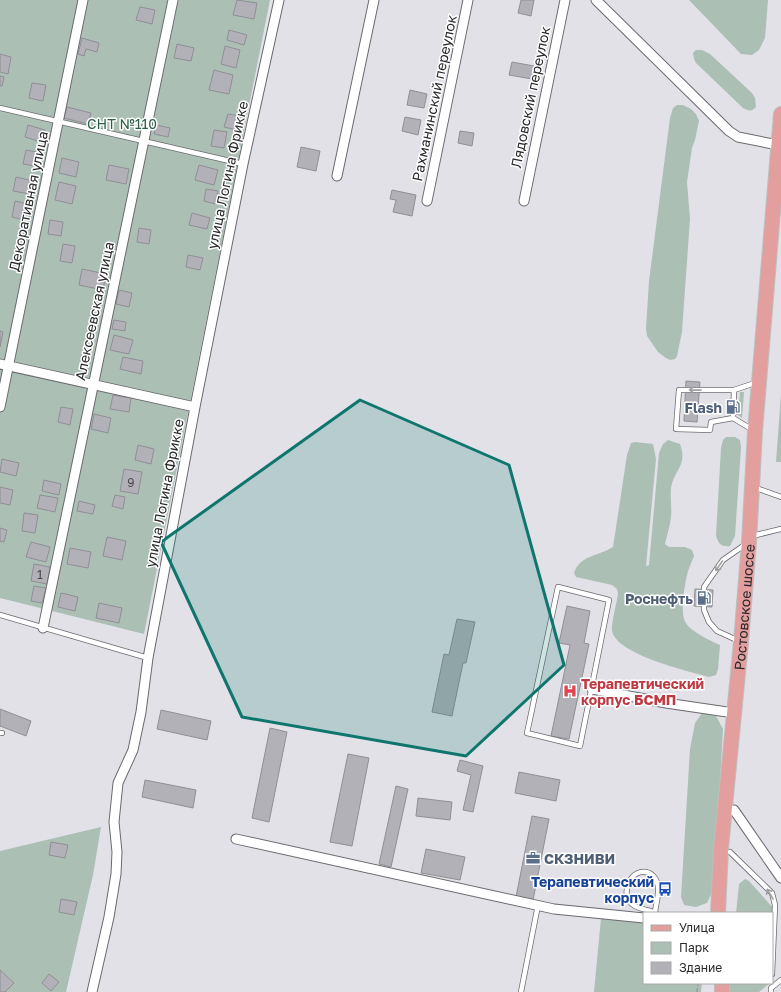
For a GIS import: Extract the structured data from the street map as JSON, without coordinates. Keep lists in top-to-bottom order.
{
  "streets": {
    "main road": ["Ростовское шоссе"],
    "street": [
      "Лядовский переулок",
      "Рахманинский переулок",
      "улица Логина Фрикке",
      "Декоративная улица",
      "Алексеевская улица"
    ]
  },
  "parks": ["СНТ №110"],
  "places": {
    "fuel station": ["Flash", "Роснефть"],
    "hospital": ["Терапевтический корпус БСМП"],
    "office": ["СКЗНИВИ"],
    "bus stop": ["Терапевтический корпус"]
  },
  "house_numbers": ["9", "1"],
  "legend": ["Улица", "Парк", "Здание"]
}
